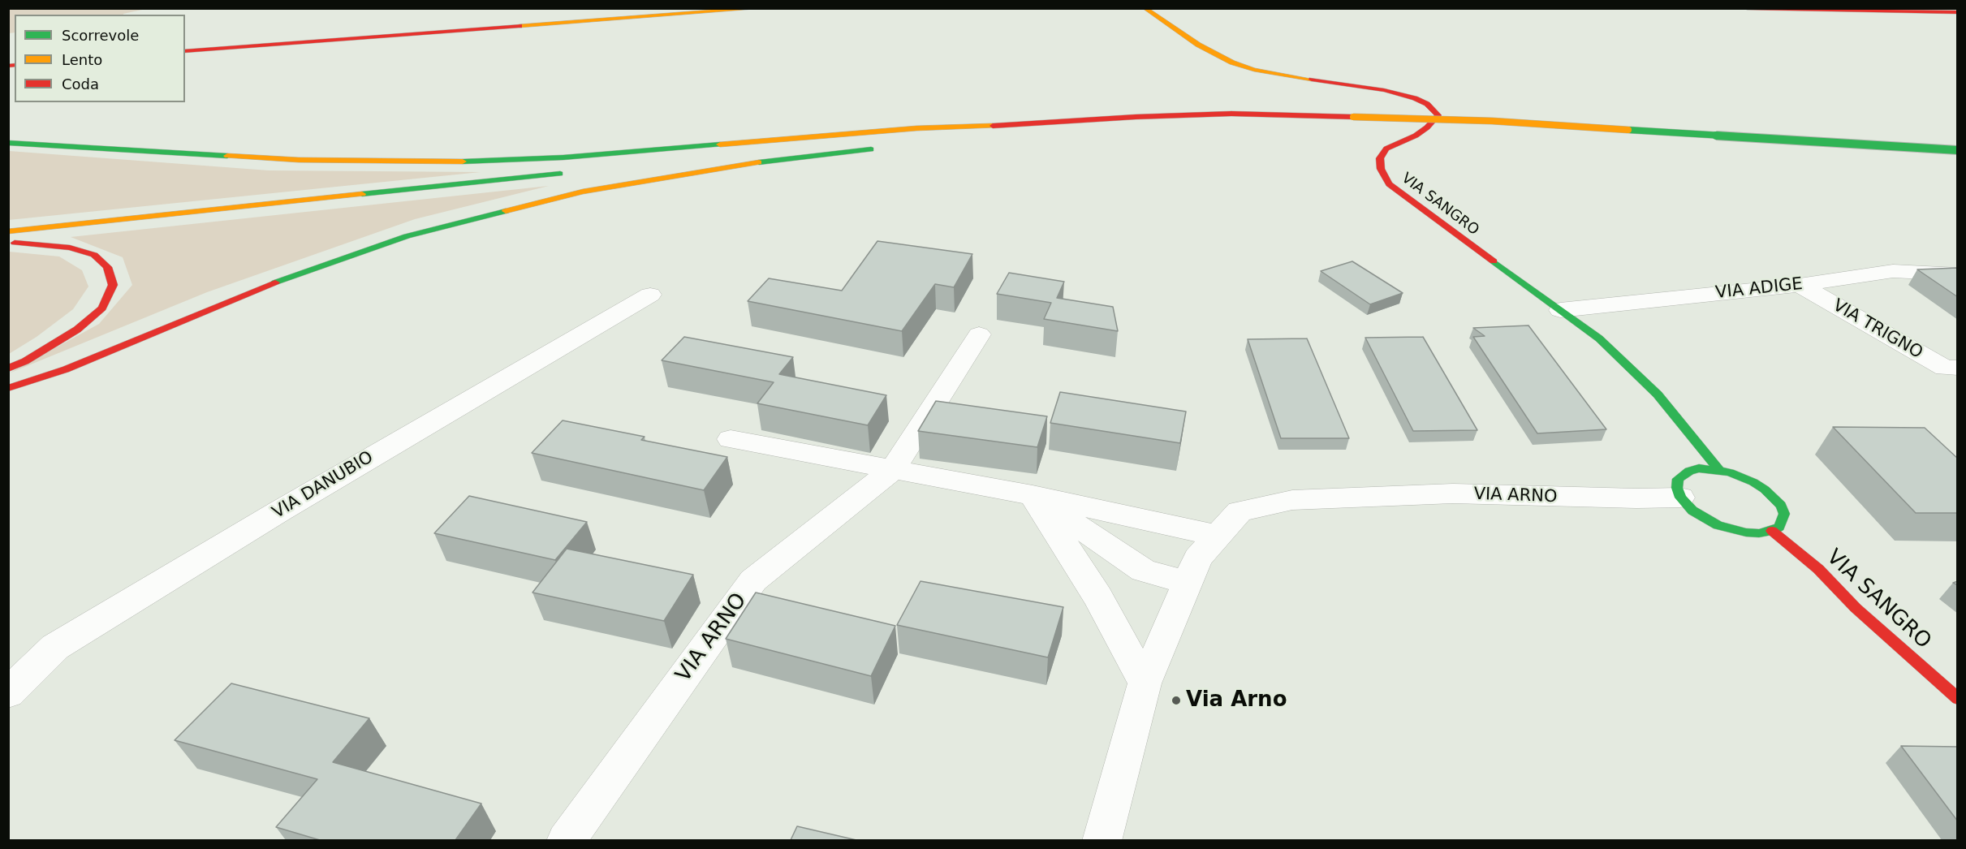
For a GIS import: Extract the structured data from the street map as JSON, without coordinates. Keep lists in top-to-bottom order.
{
  "streets": {
    "main road": ["VIA SANGRO"],
    "street": [
      "VIA ADIGE",
      "VIA TRIGNO",
      "VIA DANUBIO",
      "VIA ARNO"
    ]
  },
  "crossings": [
    ["VIA SANGRO", "VIA ADIGE"],
    ["VIA ADIGE", "VIA TRIGNO"]
  ],
  "places": ["Via Arno"],
  "legend": ["Scorrevole", "Lento", "Coda"]
}
